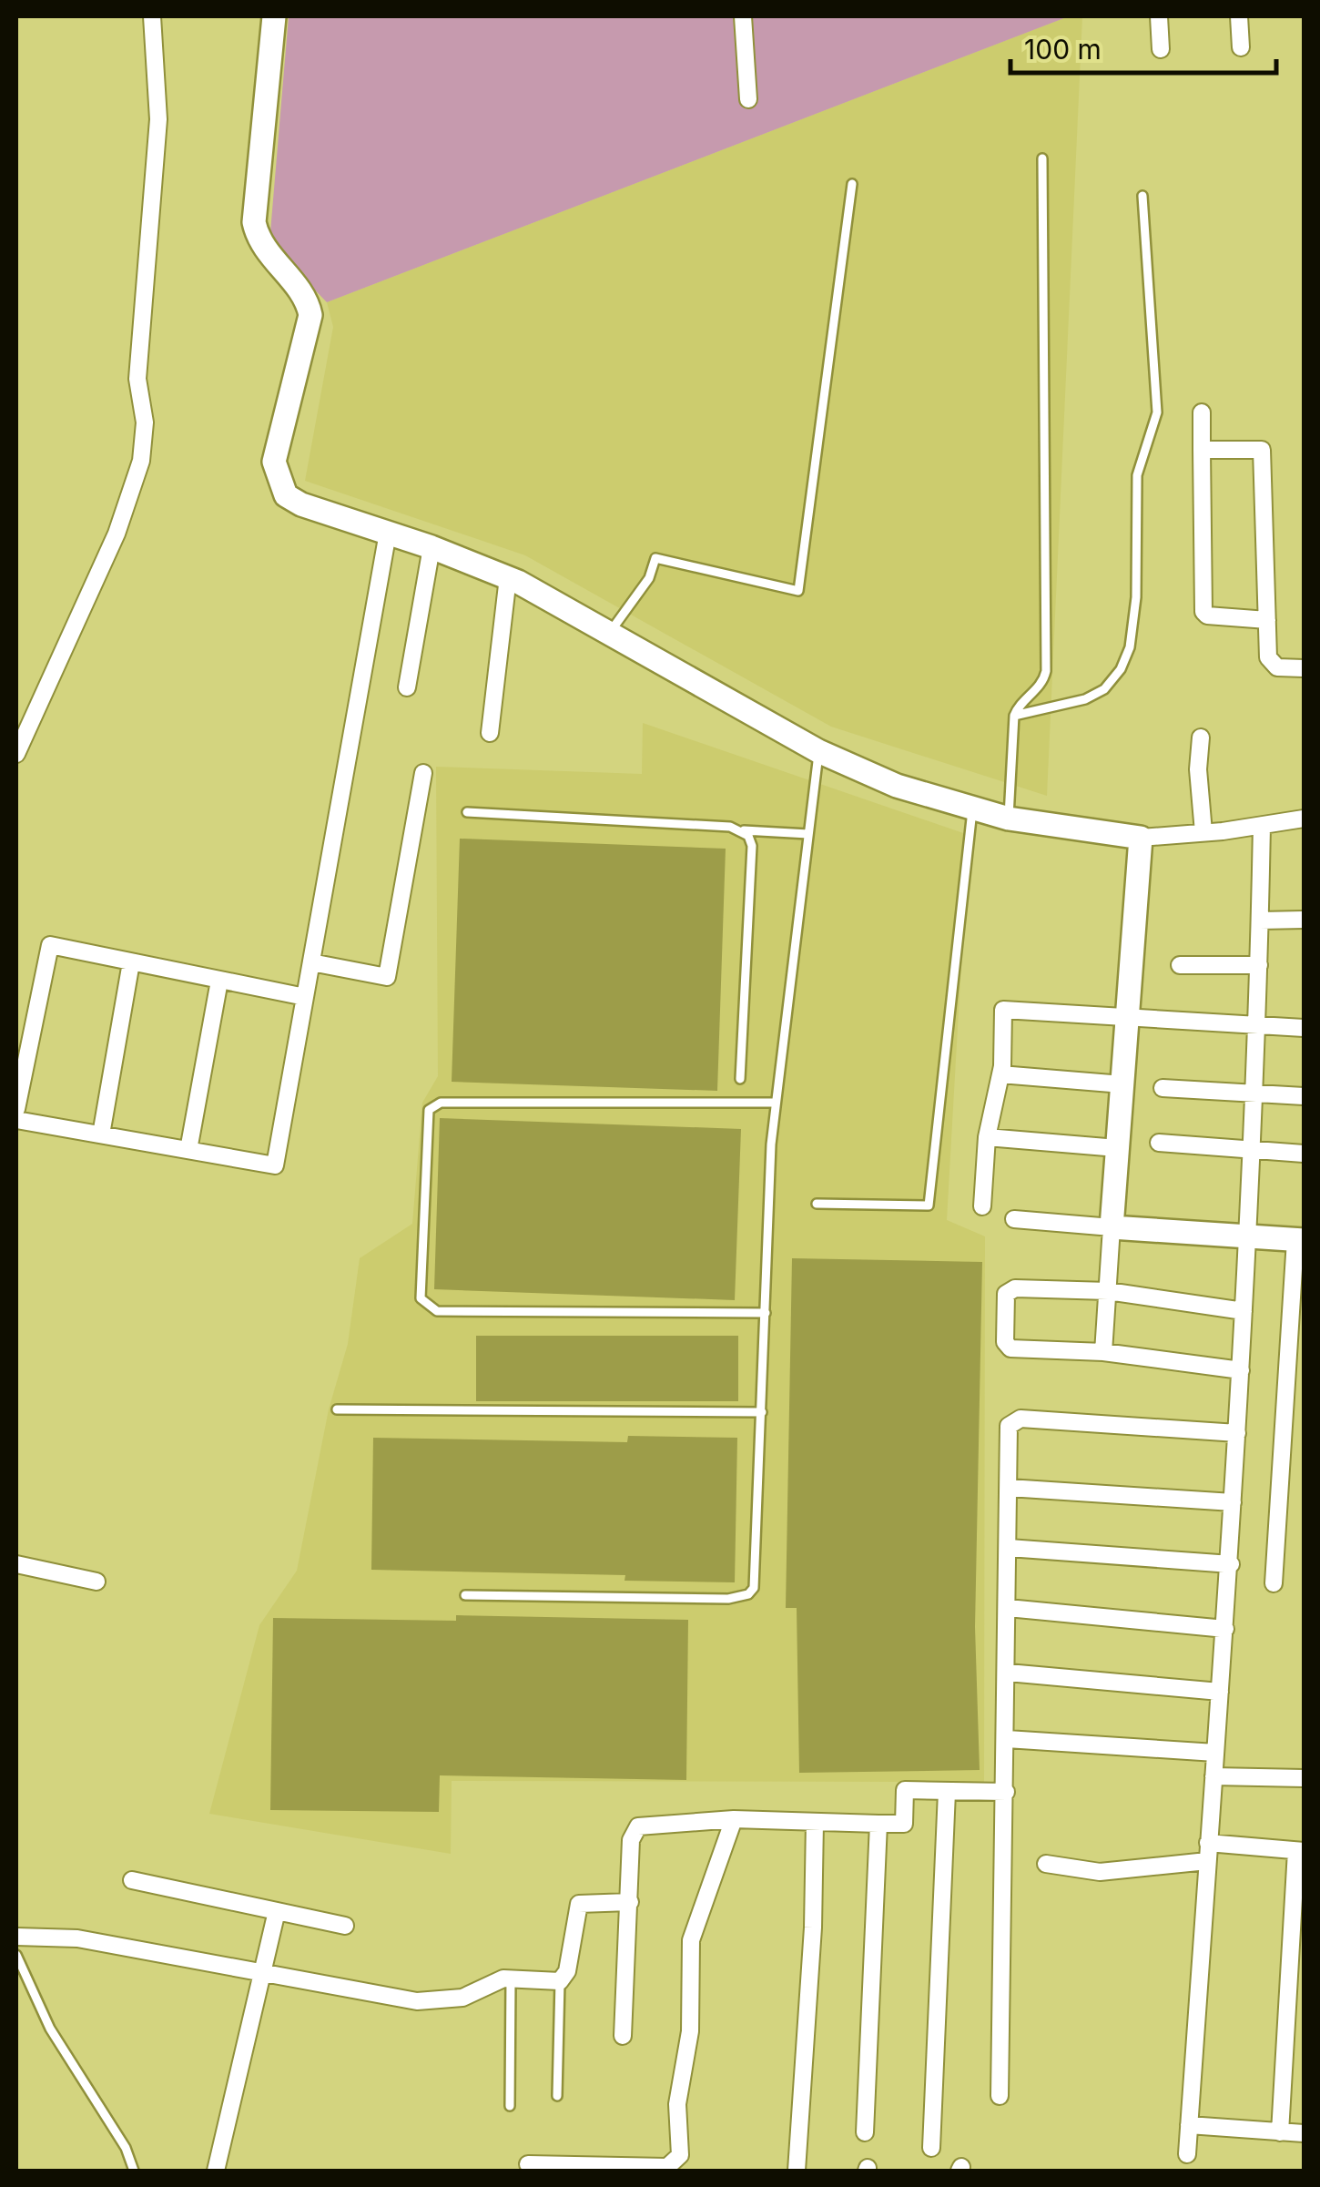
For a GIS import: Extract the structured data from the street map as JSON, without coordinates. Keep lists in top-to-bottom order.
{
  "scale_bar": "100 m"
}
